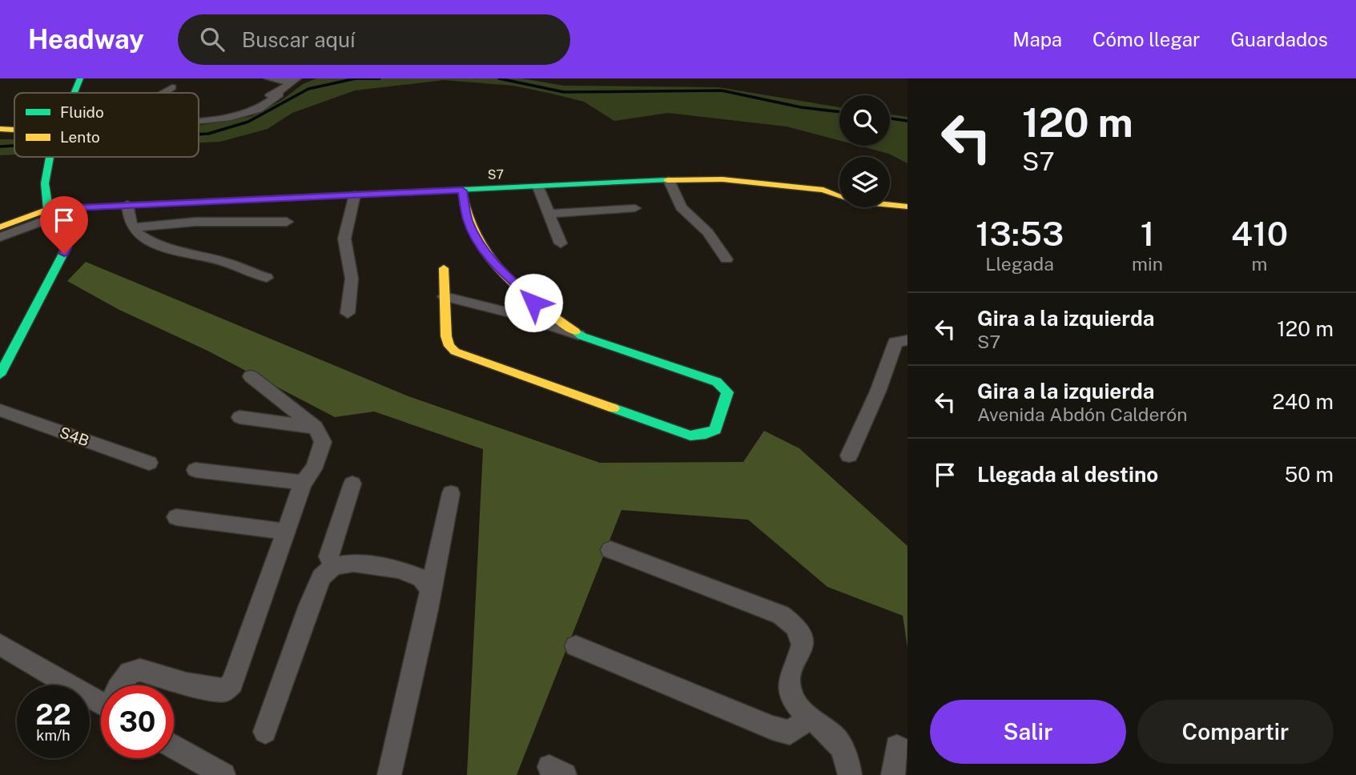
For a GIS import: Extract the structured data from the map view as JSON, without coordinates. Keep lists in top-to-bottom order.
{
  "streets": {
    "street": ["S7", "S4B"]
  },
  "legend": ["Fluido", "Lento"],
  "page": {
    "header": "Headway",
    "search": "Buscar aquí",
    "nav": ["Mapa", "Cómo llegar", "Guardados"],
    "turn": ["120 m", "S7"],
    "eta": [
      "13:53",
      "Llegada",
      "1",
      "min",
      "410",
      "m"
    ],
    "list": [
      {
        "name": "Gira a la izquierda",
        "note": "S7",
        "value": "120 m"
      },
      {
        "name": "Gira a la izquierda",
        "note": "Avenida Abdón Calderón",
        "value": "240 m"
      },
      {
        "name": "Llegada al destino",
        "value": "50 m"
      }
    ],
    "speed": "22 km/h",
    "limit": "30",
    "buttons": ["Salir", "Compartir"]
  }
}
